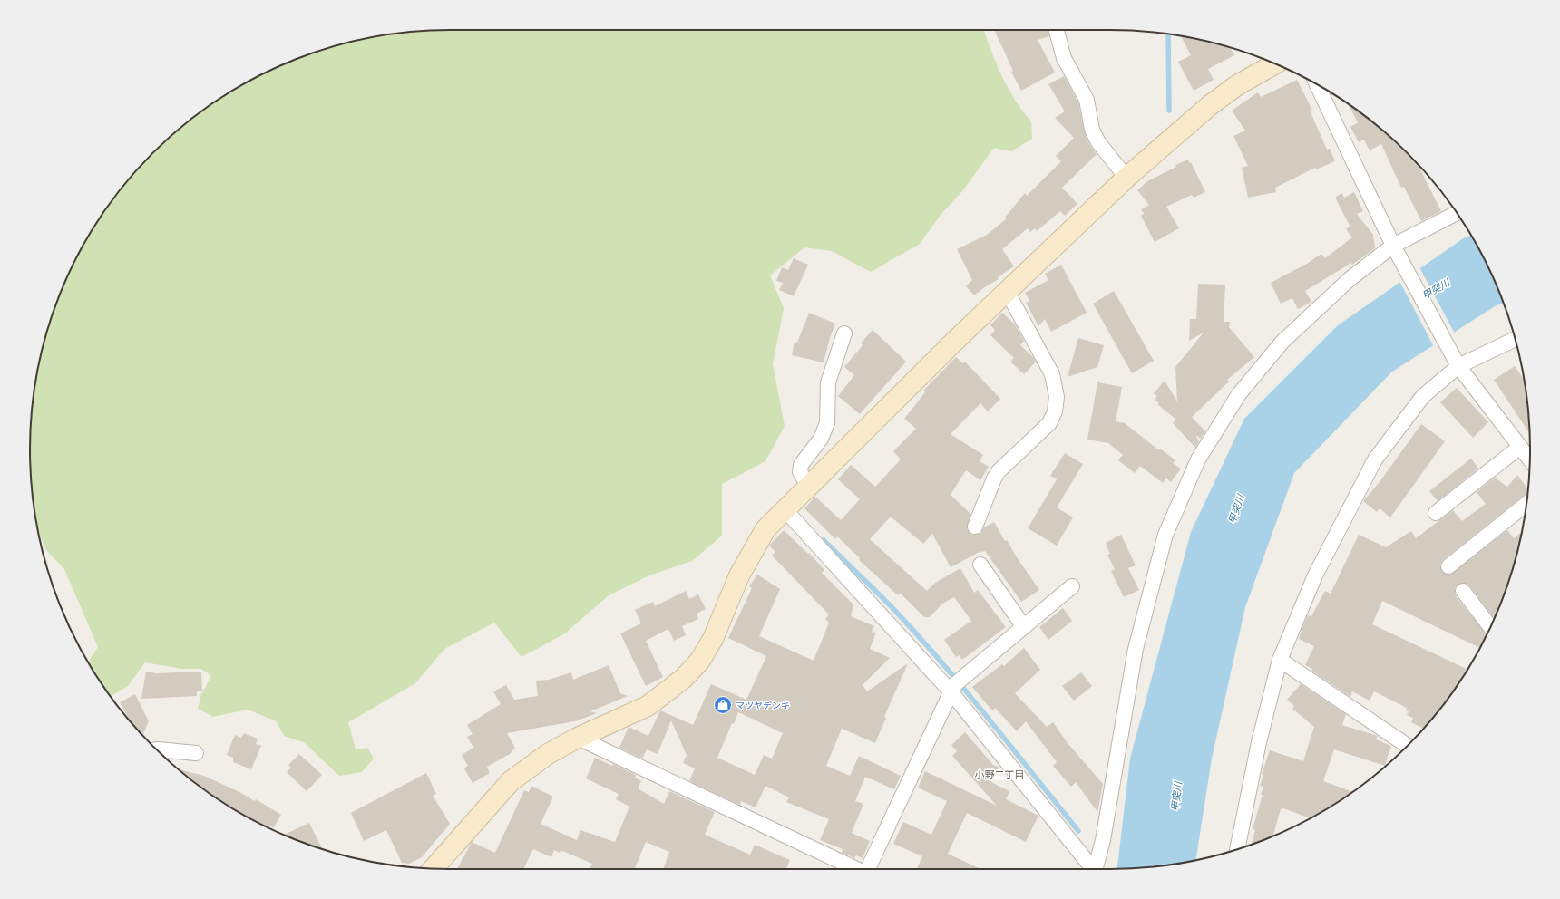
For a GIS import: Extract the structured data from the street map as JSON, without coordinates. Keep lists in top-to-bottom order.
{
  "districts": ["小野二丁目"],
  "water": ["甲突川"],
  "places": {
    "shop": ["マツヤデンキ"]
  }
}
